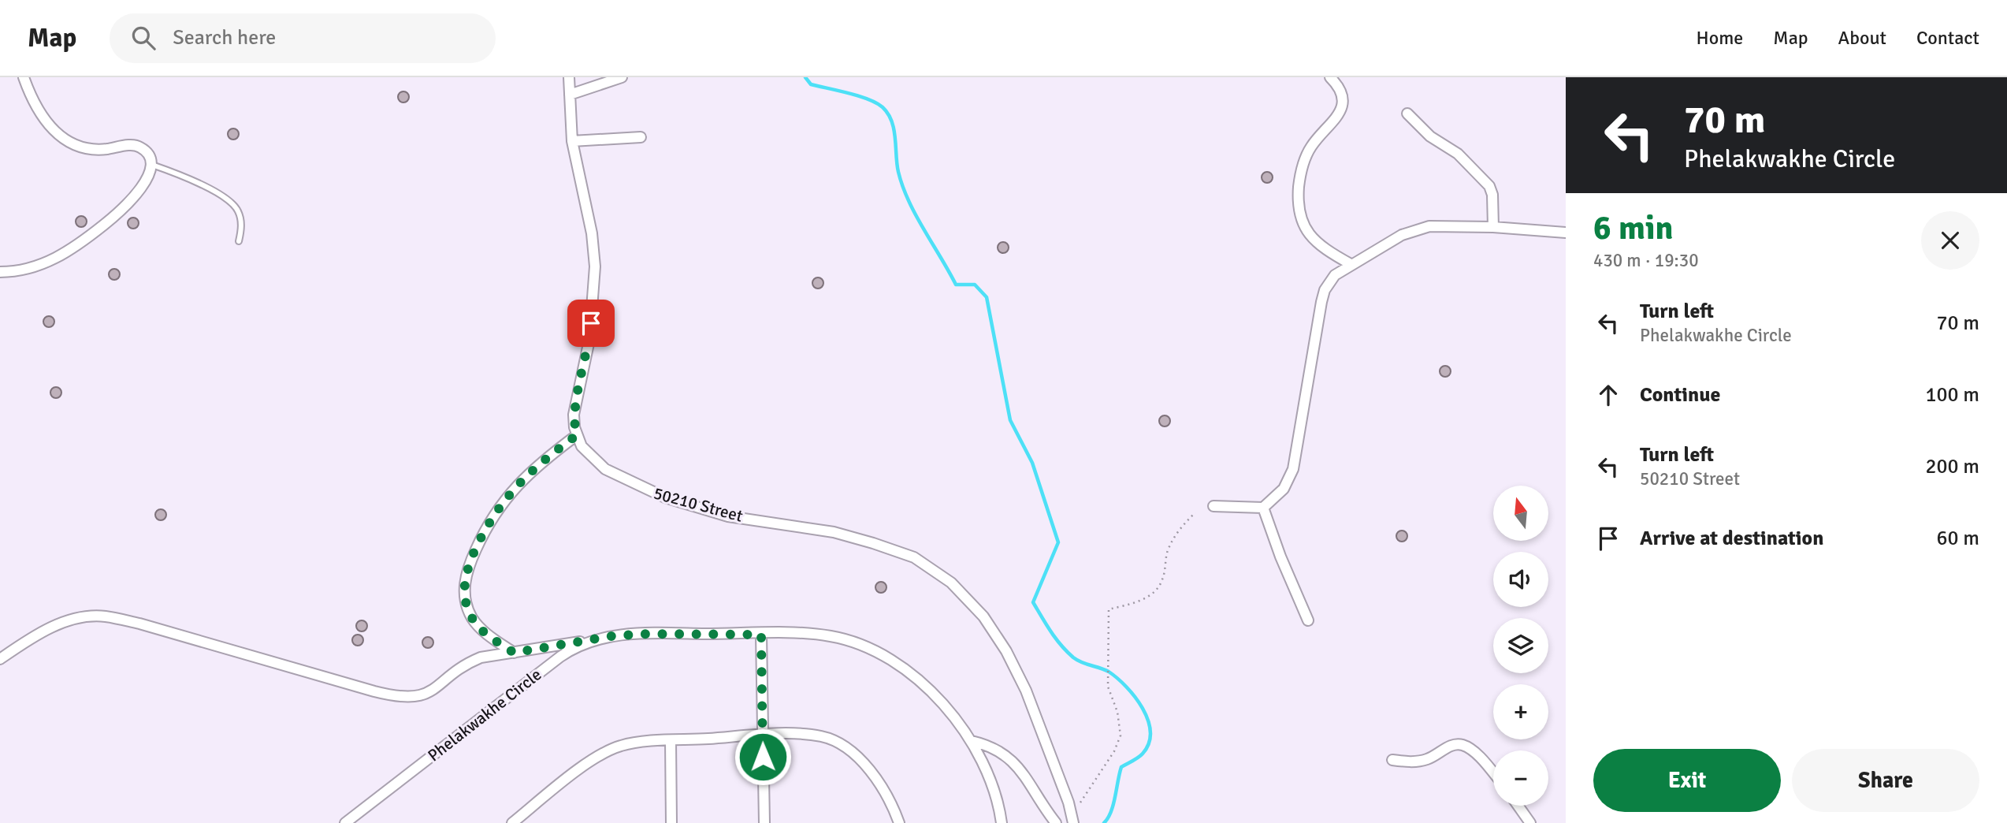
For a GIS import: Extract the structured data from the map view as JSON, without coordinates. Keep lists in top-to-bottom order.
{
  "streets": {
    "street": ["50210 Street", "Phelakwakhe Circle"]
  },
  "north": "top",
  "page": {
    "header": "Map",
    "search": "Search here",
    "nav": [
      "Home",
      "Map",
      "About",
      "Contact"
    ],
    "turn": ["70 m", "Phelakwakhe Circle"],
    "heading": ["6 min", "430 m · 19:30"],
    "list": [
      {
        "name": "Turn left",
        "note": "Phelakwakhe Circle",
        "value": "70 m"
      },
      {
        "name": "Continue",
        "value": "100 m"
      },
      {
        "name": "Turn left",
        "note": "50210 Street",
        "value": "200 m"
      },
      {
        "name": "Arrive at destination",
        "value": "60 m"
      }
    ],
    "map_buttons": ["+", "−"],
    "buttons": ["Exit", "Share"]
  }
}
